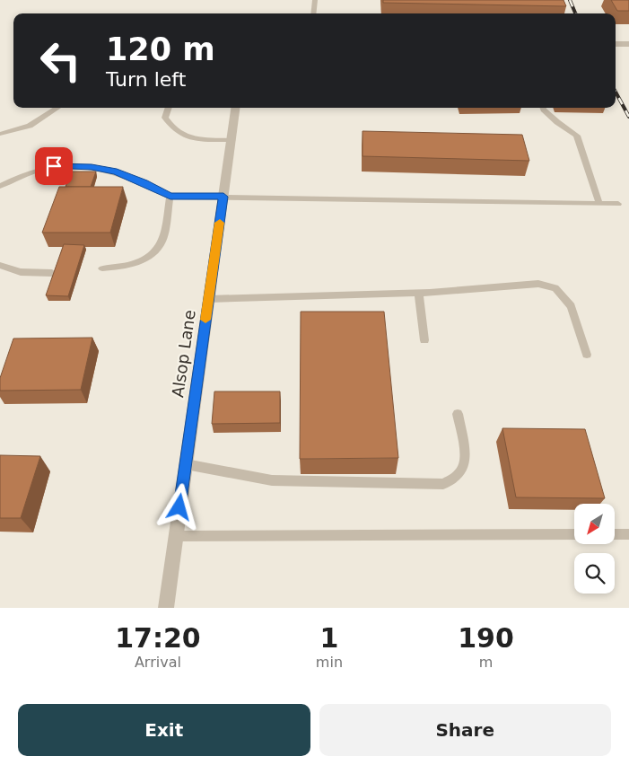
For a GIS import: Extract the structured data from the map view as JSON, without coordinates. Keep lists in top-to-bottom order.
{
  "streets": {
    "street": ["Alsop Lane"]
  },
  "north": "bottom left",
  "page": {
    "turn": ["120 m", "Turn left"],
    "eta": [
      "17:20",
      "Arrival",
      "1",
      "min",
      "190",
      "m"
    ],
    "buttons": ["Exit", "Share"]
  }
}
